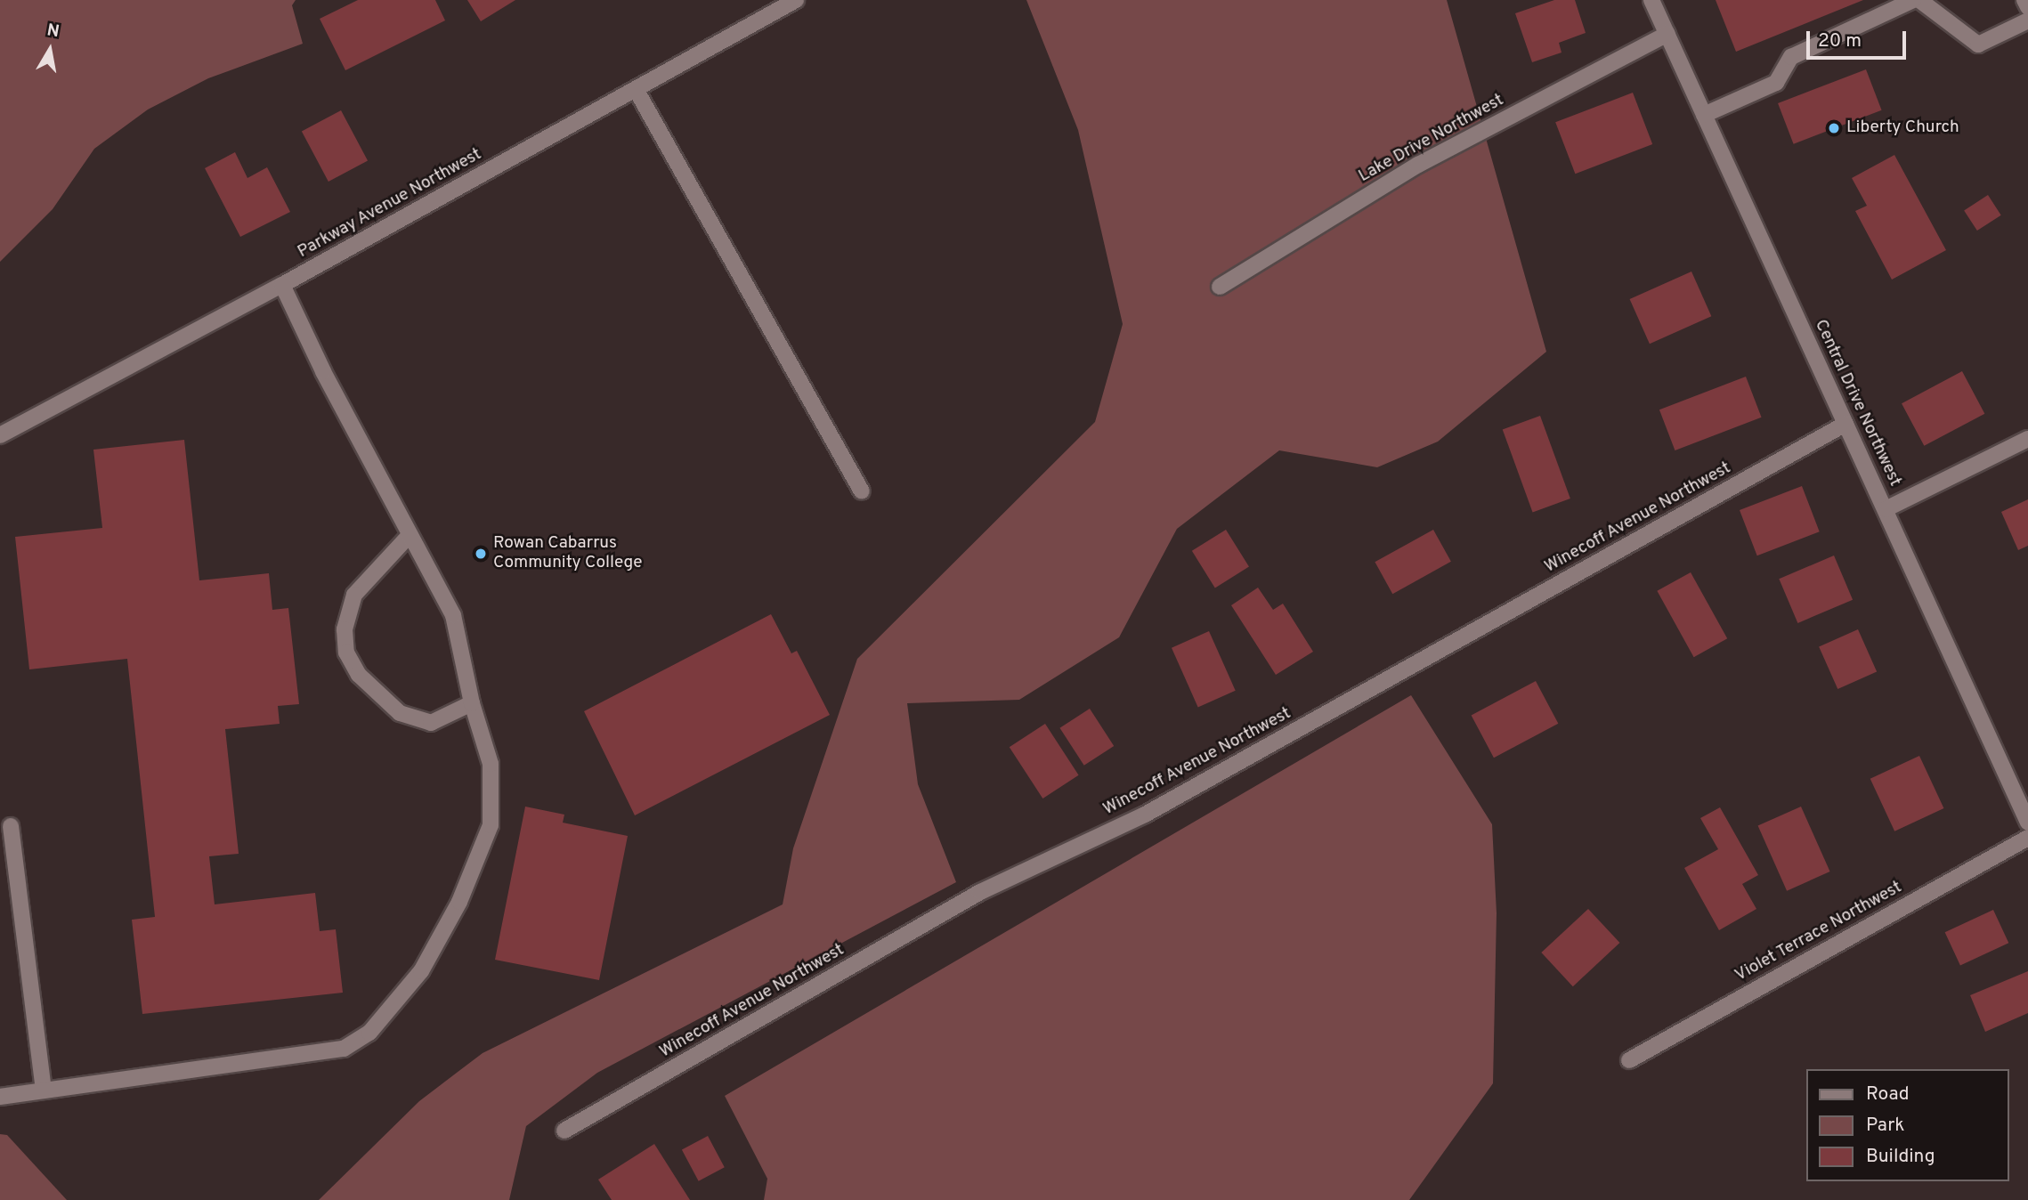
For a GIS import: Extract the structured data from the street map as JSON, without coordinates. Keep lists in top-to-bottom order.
{
  "streets": {
    "street": [
      "Lake Drive Northwest",
      "Parkway Avenue Northwest",
      "Central Drive Northwest",
      "Winecoff Avenue Northwest",
      "Violet Terrace Northwest"
    ]
  },
  "crossings": [
    ["Lake Drive Northwest", "Central Drive Northwest"],
    ["Central Drive Northwest", "Winecoff Avenue Northwest"]
  ],
  "places": ["Liberty Church", "Rowan Cabarrus Community College"],
  "legend": ["Road", "Park", "Building"],
  "scale_bar": "20 m",
  "north": "top"
}
